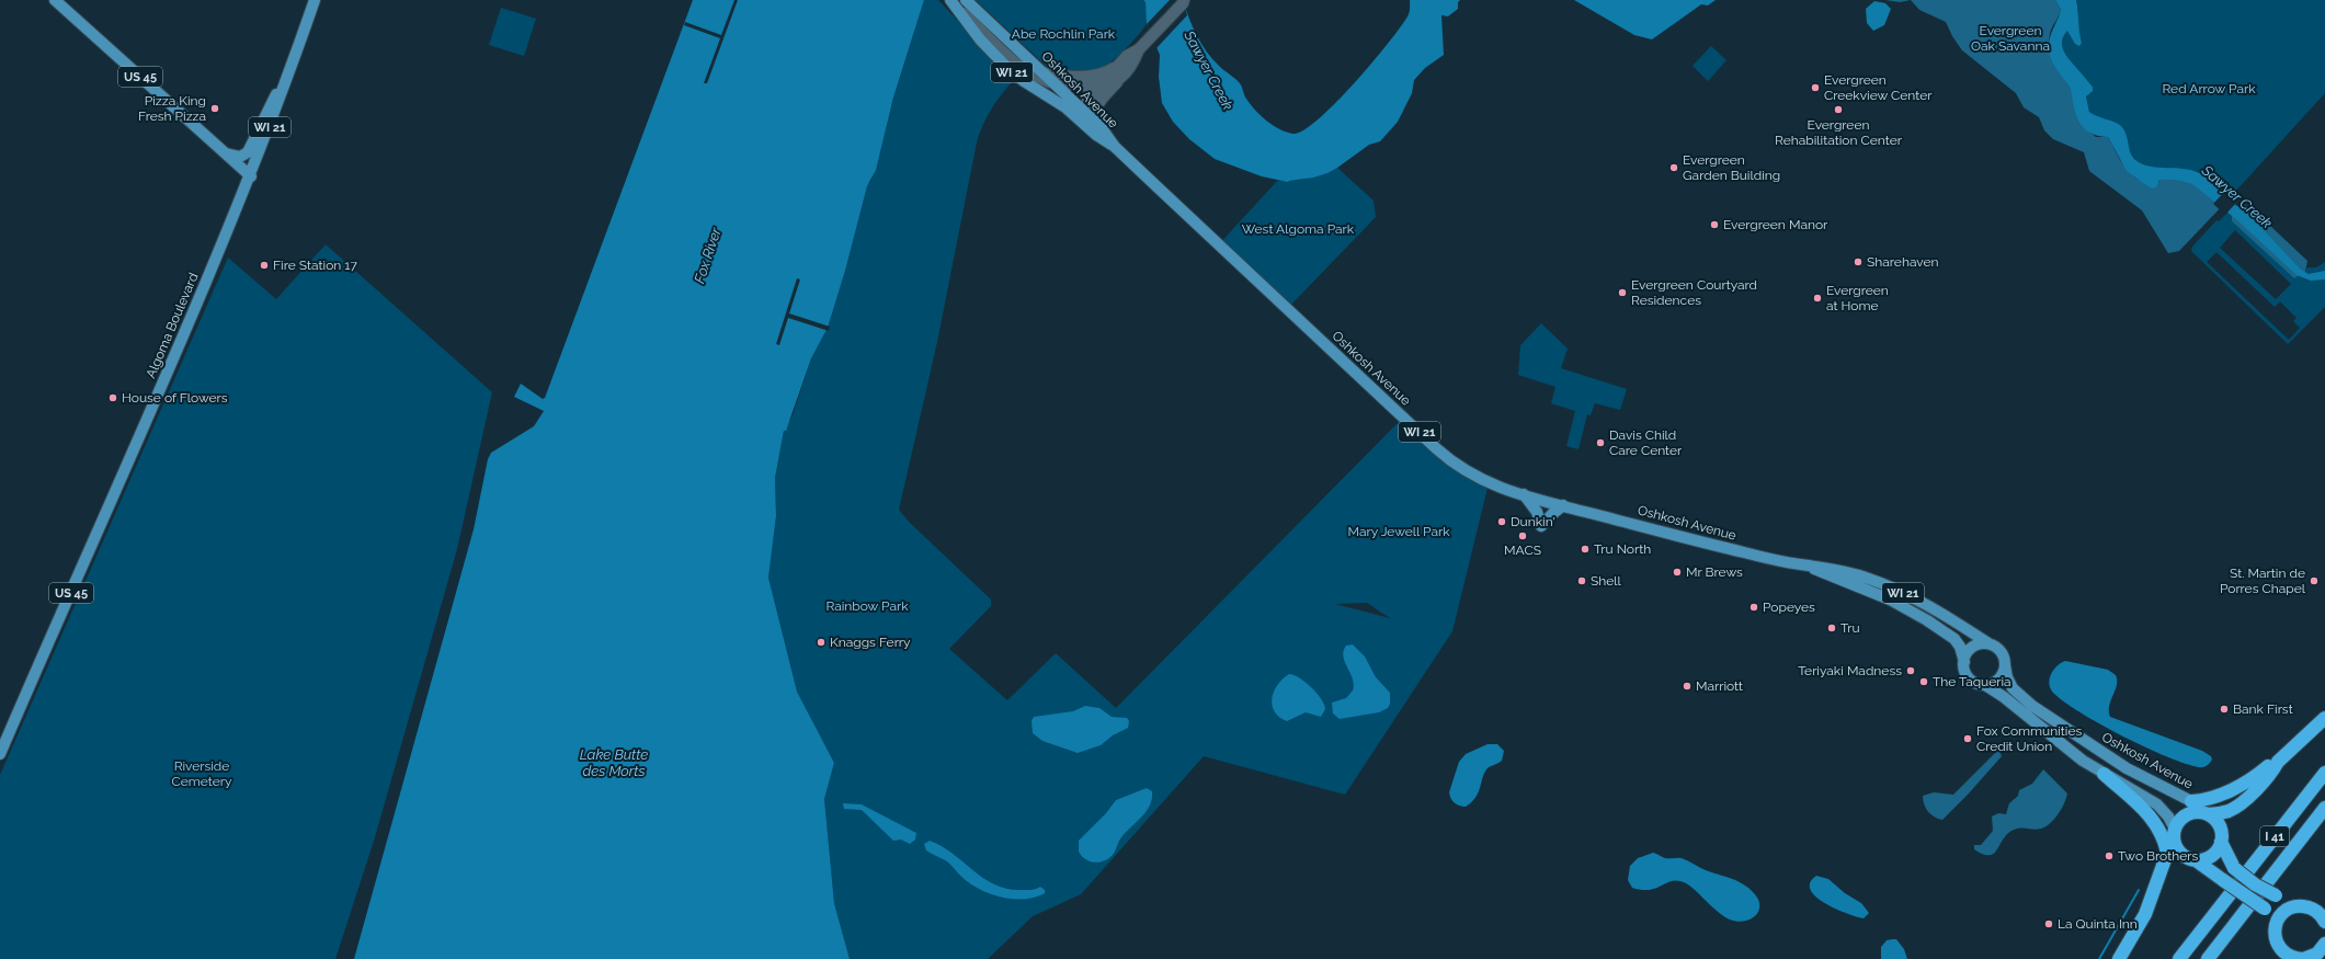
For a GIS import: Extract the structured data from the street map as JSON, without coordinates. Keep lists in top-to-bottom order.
{
  "streets": {
    "highway": ["I 41"],
    "main road": [
      "WI 21",
      "US 45",
      "Oshkosh Avenue",
      "Algoma Boulevard"
    ]
  },
  "crossings": [
    ["US 45", "Algoma Boulevard"]
  ],
  "water": ["Sawyer Creek", "Fox River", "Lake Butte des Morts"],
  "parks": [
    "Evergreen Oak Savanna",
    "Abe Rochlin Park",
    "Red Arrow Park",
    "West Algoma Park",
    "Mary Jewell Park",
    "Rainbow Park",
    "Riverside Cemetery"
  ],
  "places": [
    "Evergreen Creekview Center",
    "Pizza King Fresh Pizza",
    "Evergreen Rehabilitation Center",
    "Evergreen Garden Building",
    "Evergreen Manor",
    "Sharehaven",
    "Fire Station 17",
    "Evergreen Courtyard Residences",
    "Evergreen at Home",
    "House of Flowers",
    "Davis Child Care Center",
    "Dunkin'",
    "MACS",
    "Tru North",
    "Mr Brews",
    "Shell",
    "St. Martin de Porres Chapel",
    "Popeyes",
    "Tru",
    "Knaggs Ferry",
    "Teriyaki Madness",
    "The Taqueria",
    "Marriott",
    "Bank First",
    "Fox Communities Credit Union",
    "Two Brothers",
    "La Quinta Inn"
  ]
}
